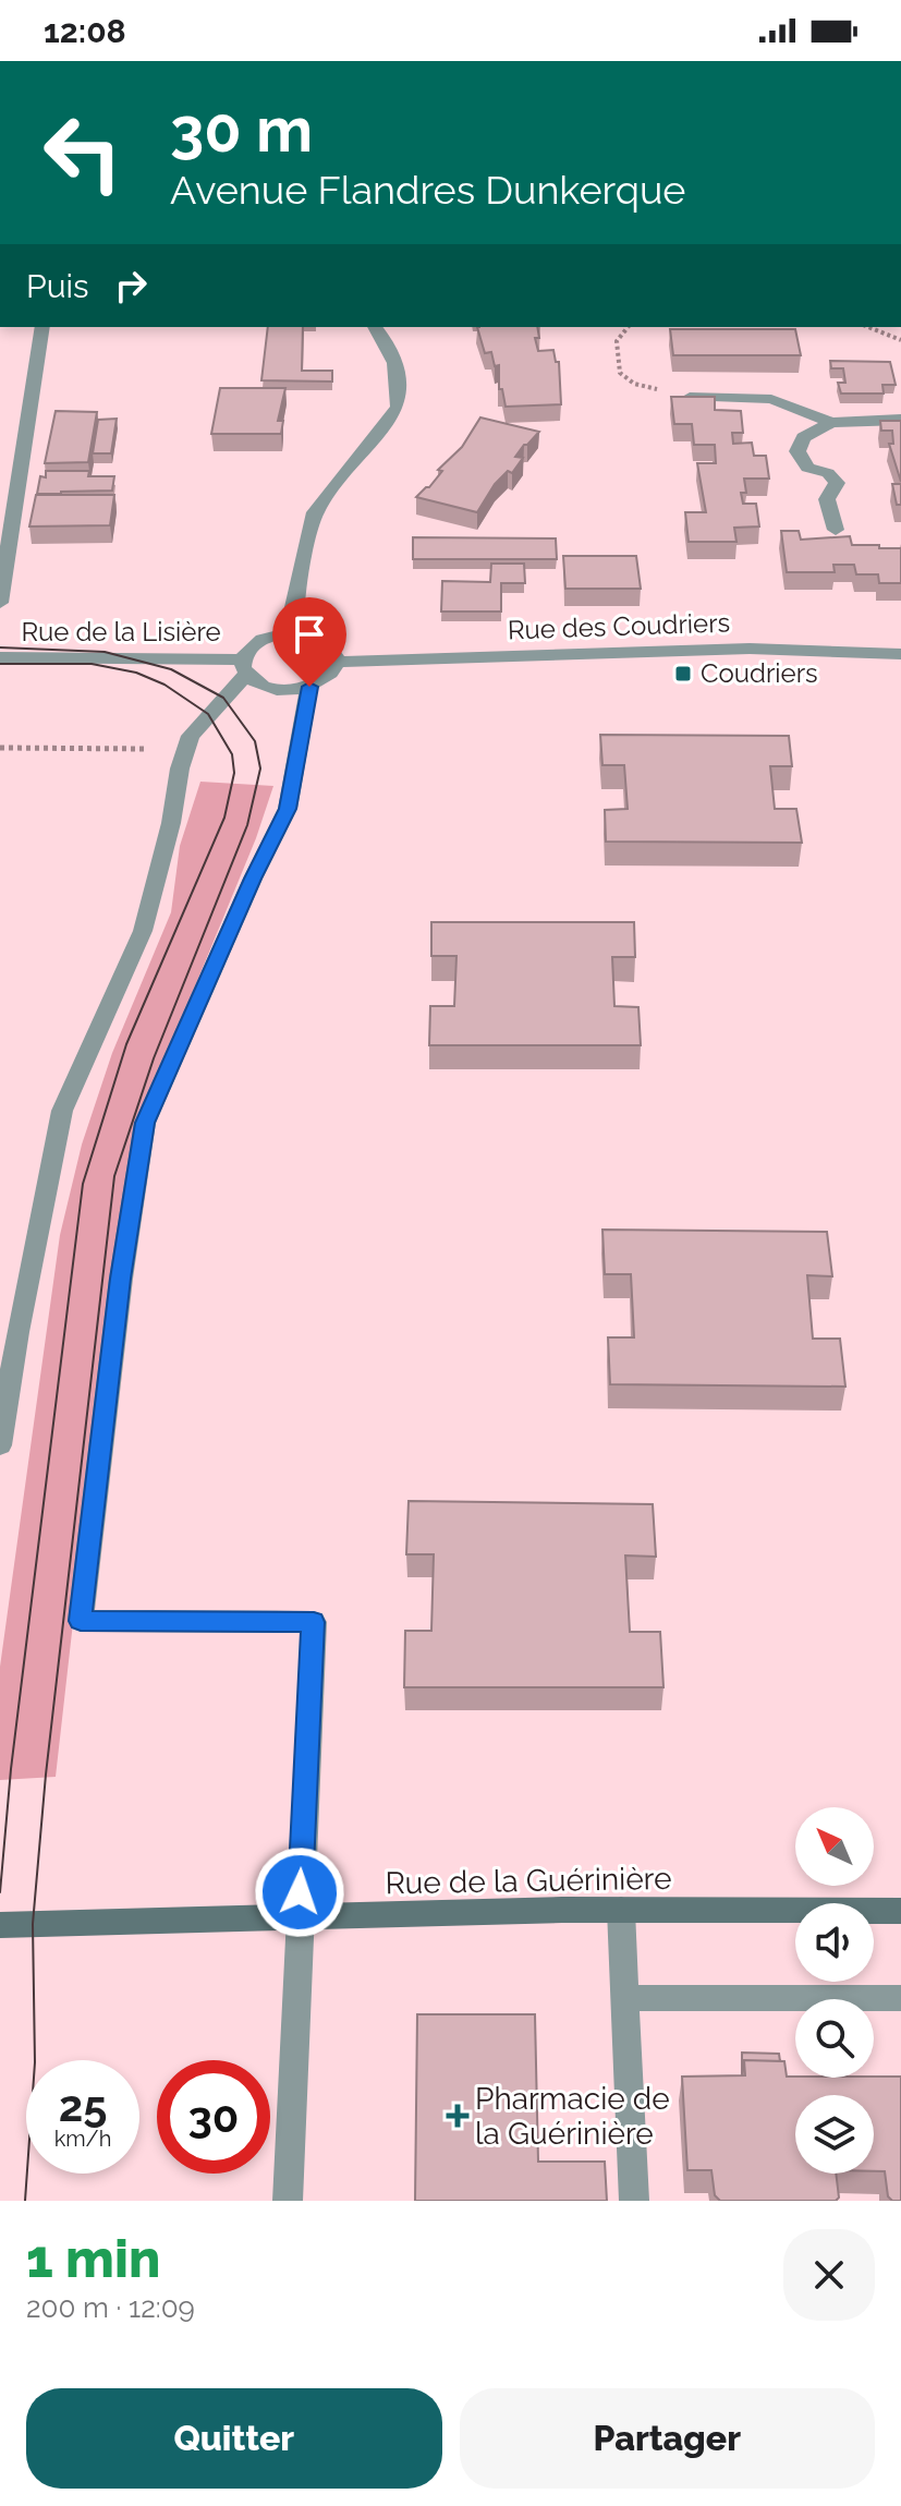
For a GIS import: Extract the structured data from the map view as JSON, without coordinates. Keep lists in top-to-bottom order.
{
  "streets": {
    "main road": ["Rue de la Guérinière"],
    "street": ["Rue des Coudriers", "Rue de la Lisière"]
  },
  "crossings": [
    ["Rue des Coudriers", "Rue de la Lisière"]
  ],
  "places": {
    "transit": ["Coudriers"],
    "health": ["Pharmacie de la Guérinière"]
  },
  "north": "top left",
  "page": {
    "status": "12:08",
    "turn": ["30 m", "Avenue Flandres Dunkerque"],
    "then": "Puis",
    "speed": "25 km/h",
    "limit": "30",
    "heading": ["1 min", "200 m · 12:09"],
    "buttons": ["Quitter", "Partager"]
  }
}
